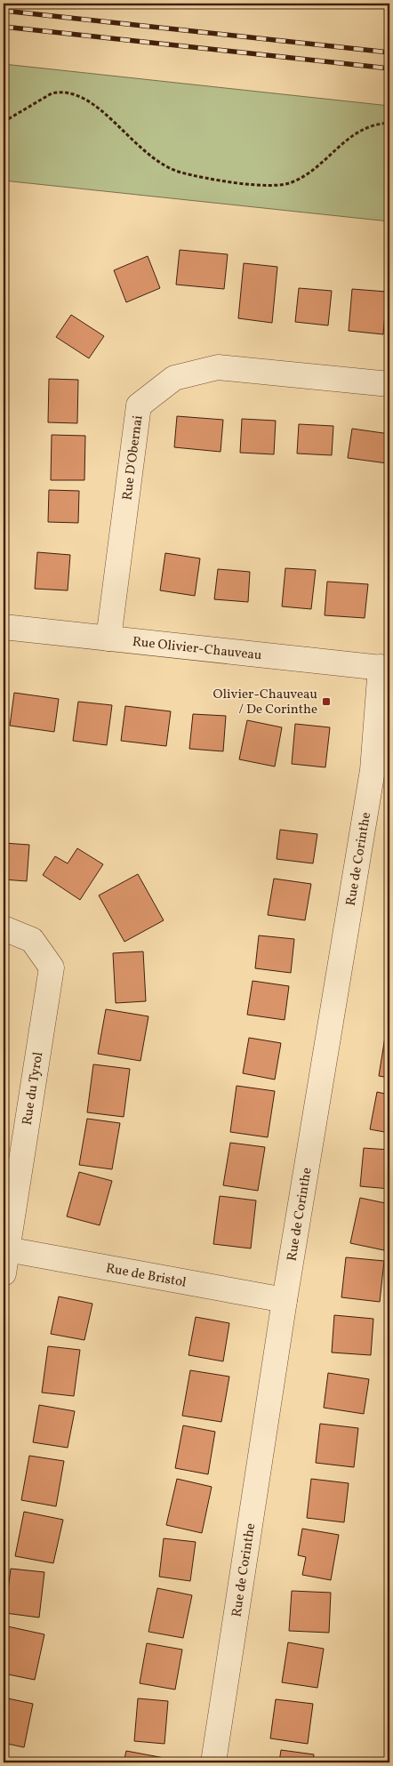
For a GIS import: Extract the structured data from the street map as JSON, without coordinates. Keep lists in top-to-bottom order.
{
  "streets": {
    "street": [
      "Rue D'Obernai",
      "Rue Olivier-Chauveau",
      "Rue de Corinthe",
      "Rue du Tyrol",
      "Rue de Bristol"
    ]
  },
  "crossings": [
    ["Rue D'Obernai", "Rue Olivier-Chauveau"],
    ["Rue Olivier-Chauveau", "Rue de Corinthe"],
    ["Rue de Corinthe", "Rue de Bristol"],
    ["Rue du Tyrol", "Rue de Bristol"]
  ],
  "places": {
    "transit": ["Olivier-Chauveau / De Corinthe"]
  }
}
